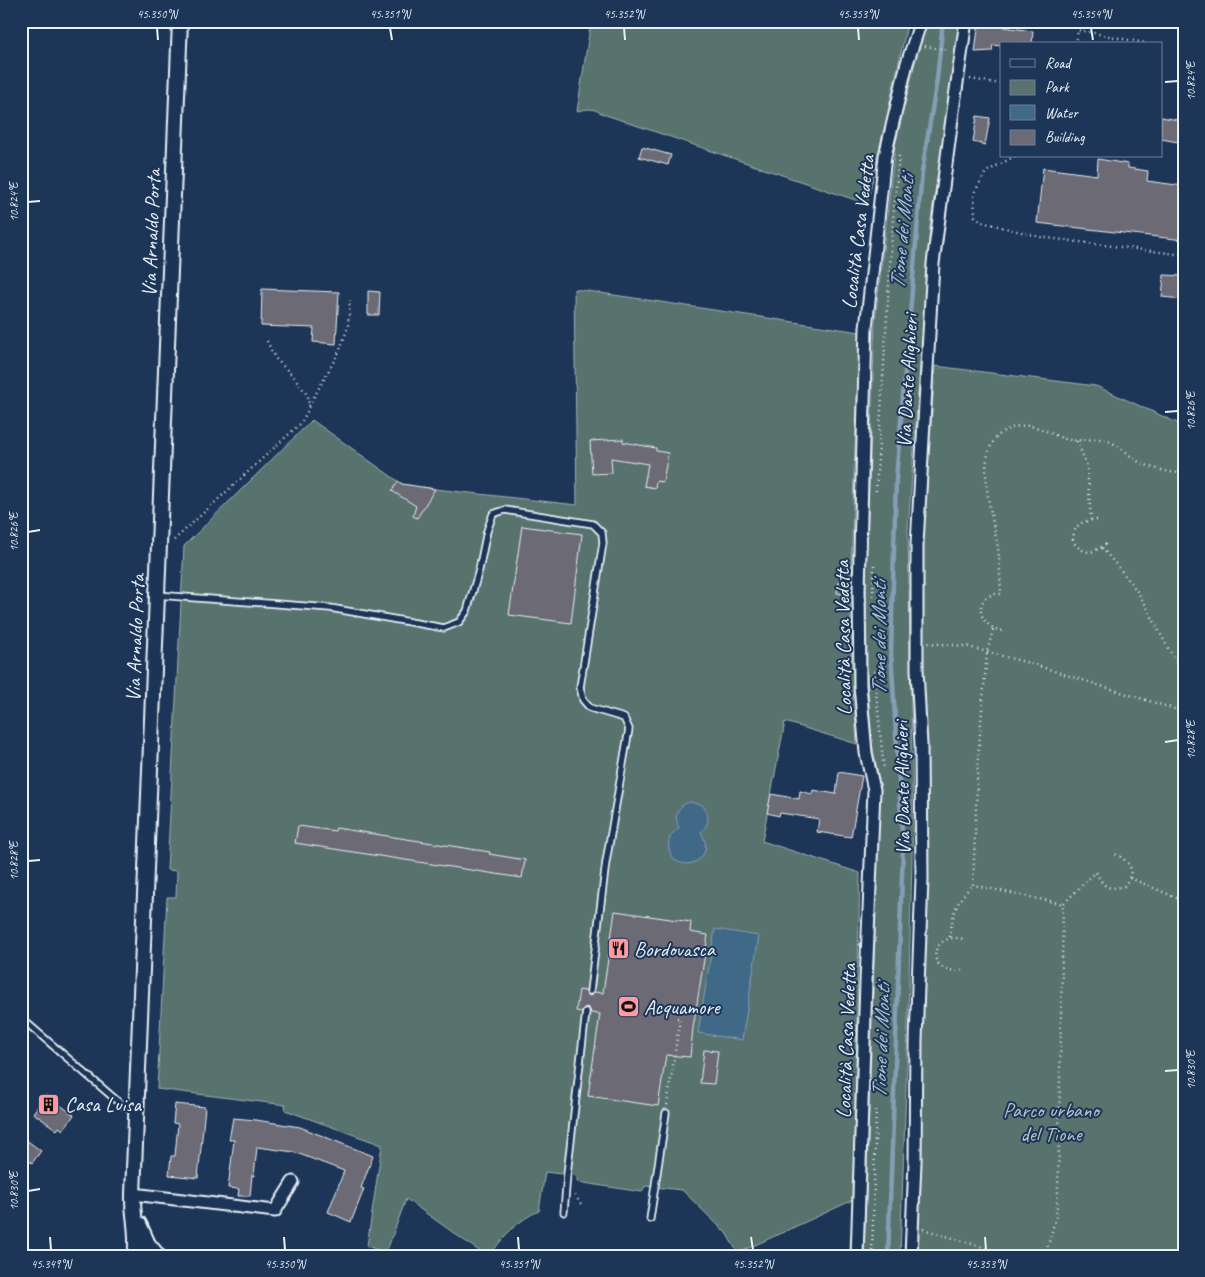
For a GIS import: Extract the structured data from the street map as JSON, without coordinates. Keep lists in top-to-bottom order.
{
  "streets": {
    "street": ["Località Casa Vedetta", "Via Arnaldo Porta", "Via Dante Alighieri"]
  },
  "water": ["Tione dei Monti"],
  "parks": ["Parco urbano del Tione"],
  "places": {
    "restaurant": ["Bordovasca"],
    "sports": ["Acquamore"],
    "building": ["Casa Luisa"]
  },
  "legend": [
    "Road",
    "Park",
    "Water",
    "Building"
  ],
  "coordinates": [
    "45.350°N",
    "45.351°N",
    "45.352°N",
    "45.353°N",
    "45.354°N",
    "10.824°E",
    "10.826°E",
    "10.828°E",
    "10.830°E",
    "45.349°N"
  ]
}
